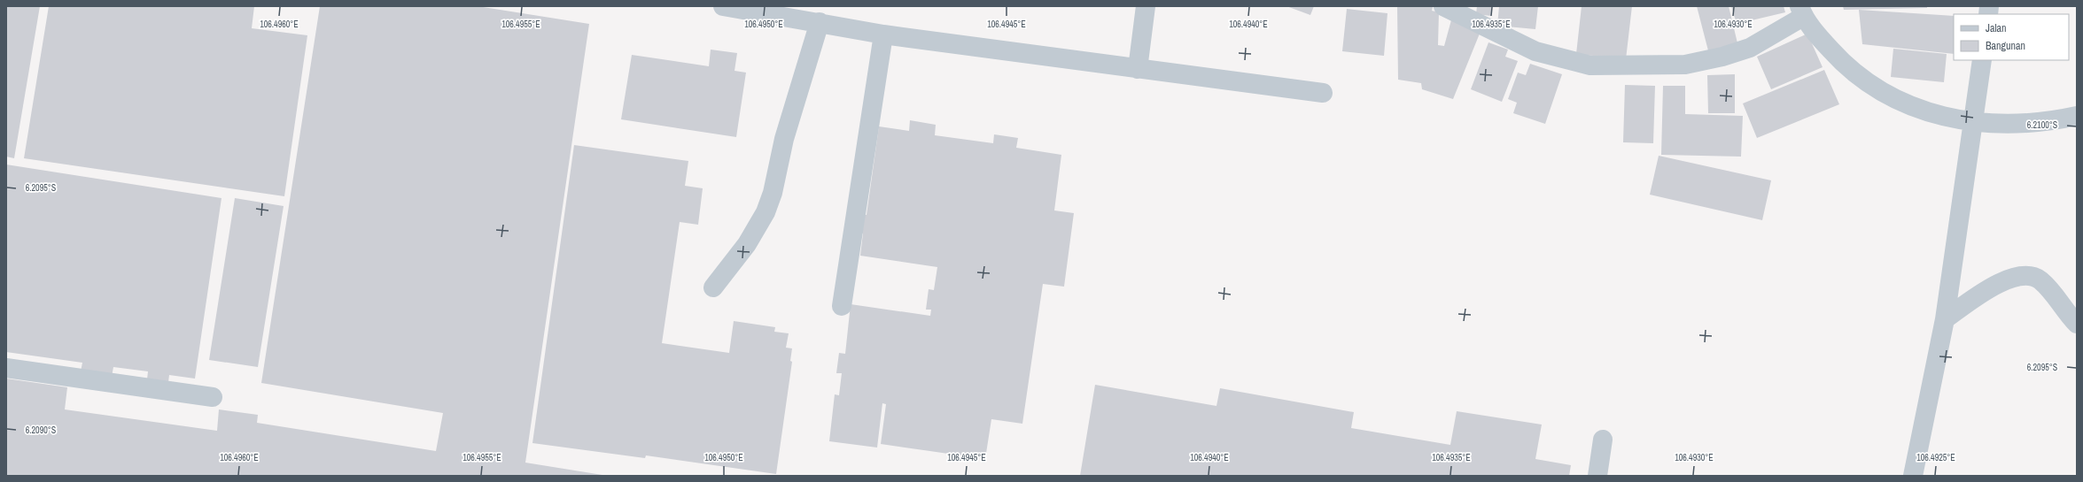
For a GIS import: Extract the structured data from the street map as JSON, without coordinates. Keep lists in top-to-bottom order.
{
  "legend": ["Jalan", "Bangunan"],
  "coordinates": [
    "106.4960°E",
    "106.4955°E",
    "106.4950°E",
    "106.4945°E",
    "106.4940°E",
    "106.4935°E",
    "106.4930°E",
    "6.2100°S",
    "6.2095°S",
    "6.2090°S",
    "106.4925°E"
  ]
}
